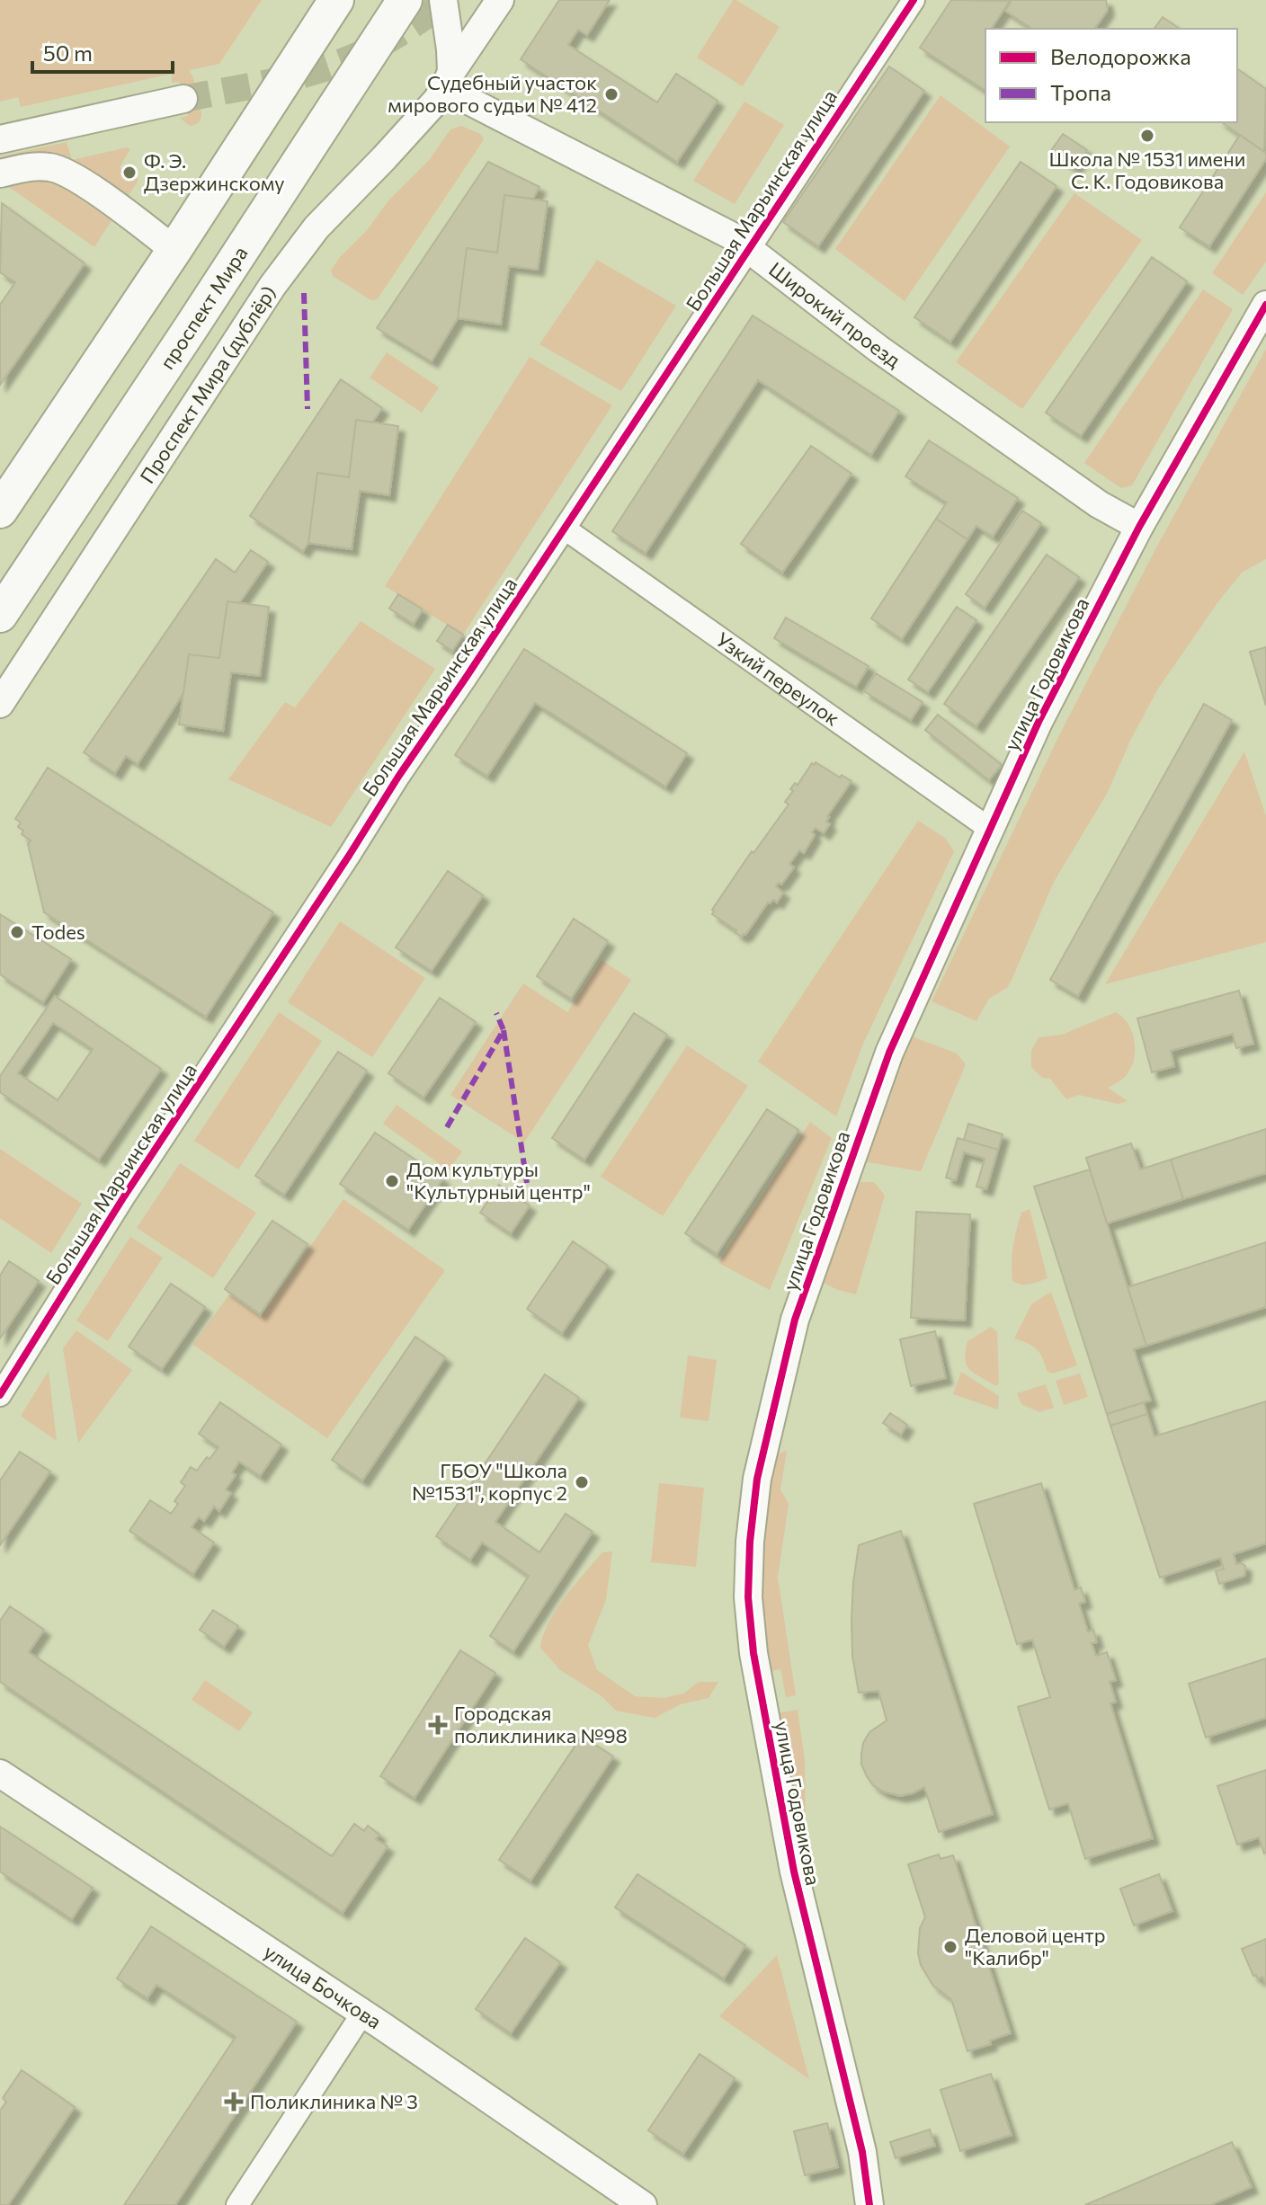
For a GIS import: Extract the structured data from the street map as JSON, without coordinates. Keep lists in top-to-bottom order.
{
  "streets": {
    "main road": ["проспект Мира"],
    "street": [
      "Большая Марьинская улица",
      "Широкий проезд",
      "Проспект Мира (дублёр)",
      "улица Годовикова",
      "Узкий переулок",
      "улица Бочкова"
    ]
  },
  "crossings": [
    ["Большая Марьинская улица", "Широкий проезд"],
    ["Большая Марьинская улица", "Узкий переулок"],
    ["Широкий проезд", "Проспект Мира (дублёр)"],
    ["Широкий проезд", "улица Годовикова"],
    ["улица Годовикова", "Узкий переулок"]
  ],
  "places": {
    "other": [
      "Судебный участок мирового судьи № 412",
      "Школа № 1531 имени С. К. Годовикова",
      "Ф. Э. Дзержинскому",
      "Todes",
      "Дом культуры \"Культурный центр\"",
      "ГБОУ \"Школа №1531\", корпус 2",
      "Деловой центр \"Калибр\""
    ],
    "health": ["Городская поликлиника №98", "Поликлиника № 3"]
  },
  "legend": ["Велодорожка", "Тропа"],
  "scale_bar": "50 m"
}
